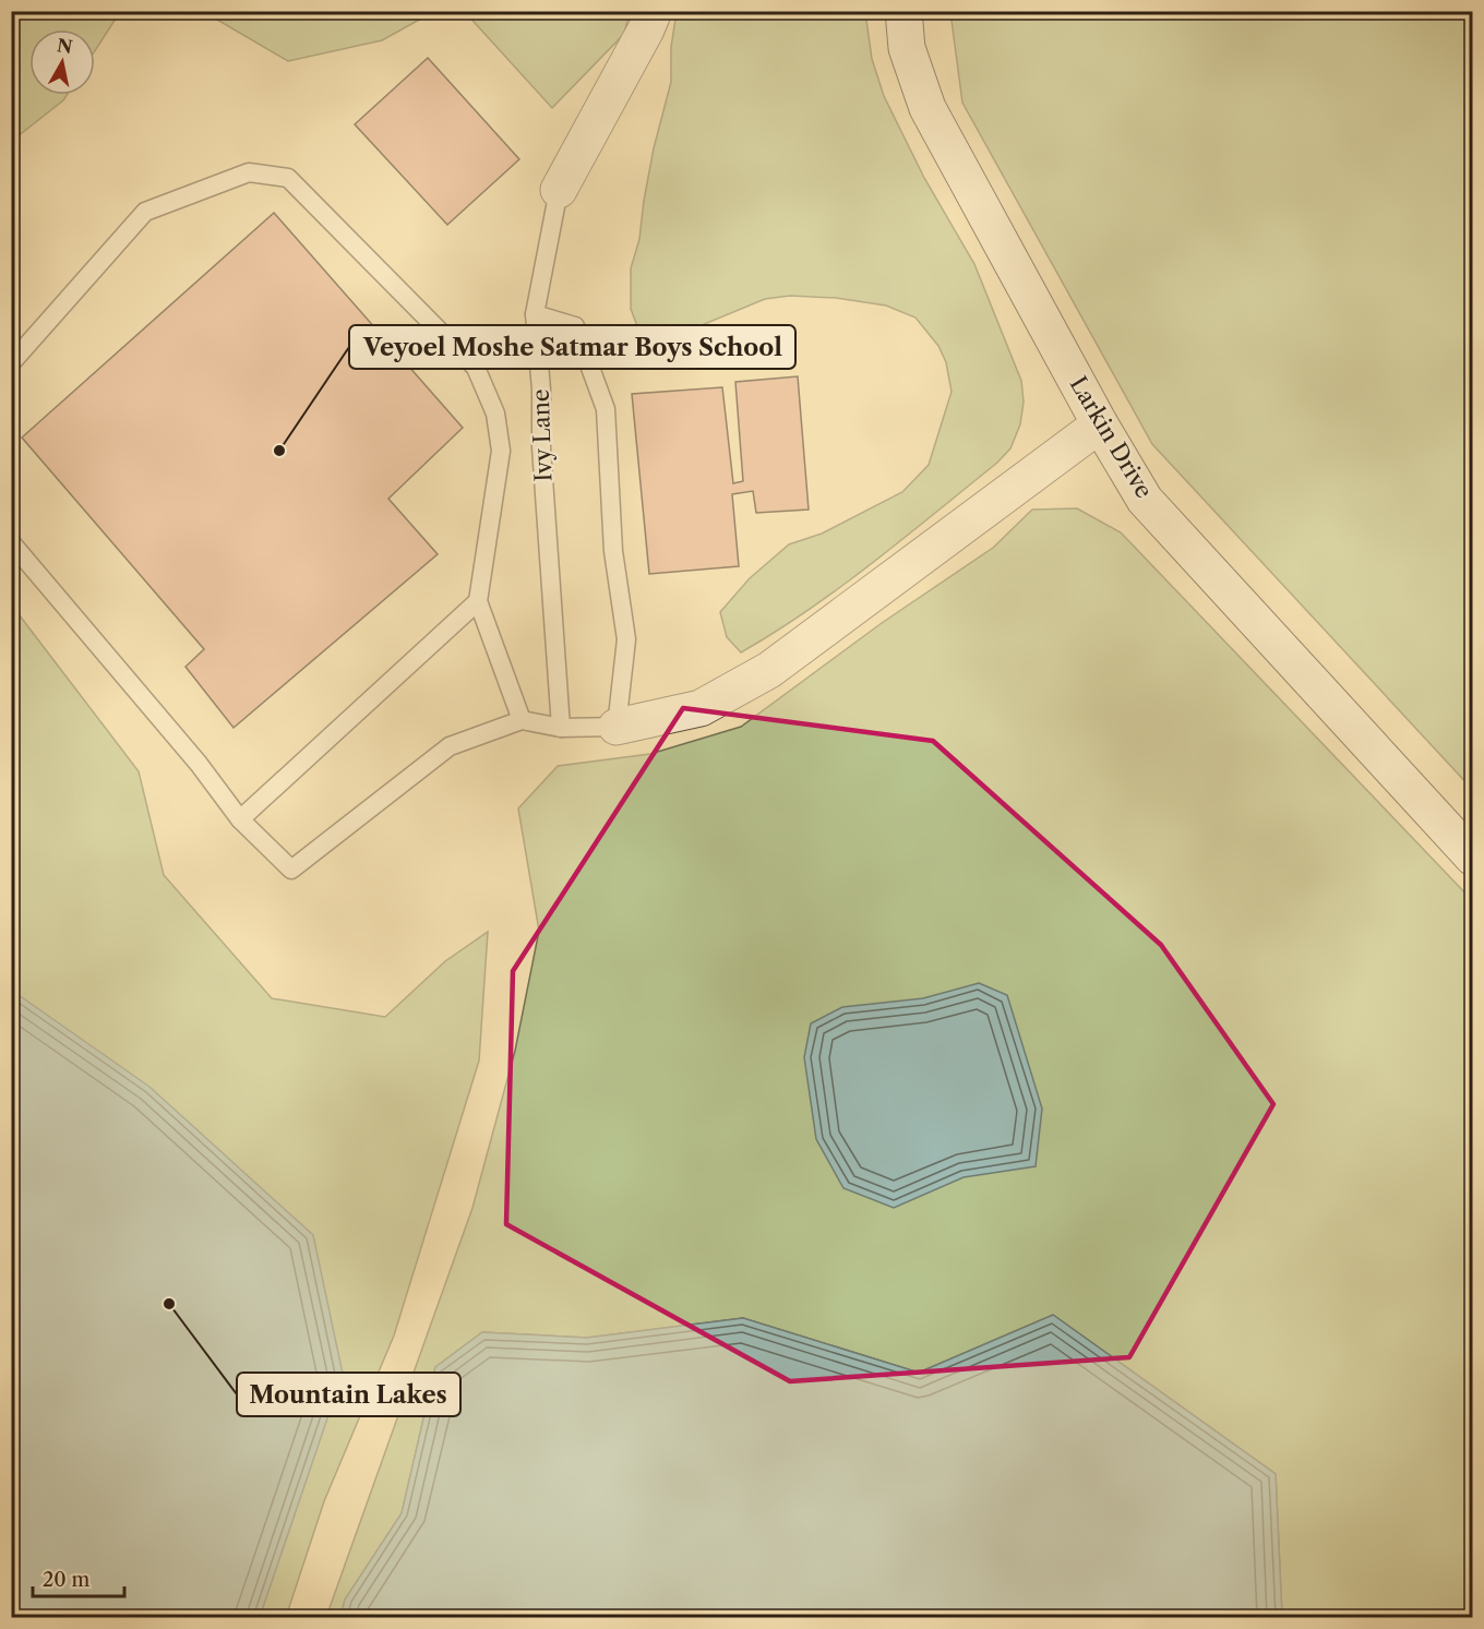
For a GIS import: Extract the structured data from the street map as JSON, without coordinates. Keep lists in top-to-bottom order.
{
  "streets": {
    "street": ["Ivy Lane", "Larkin Drive"]
  },
  "places": ["Veyoel Moshe Satmar Boys School", "Mountain Lakes"],
  "scale_bar": "20 m",
  "north": "top"
}
